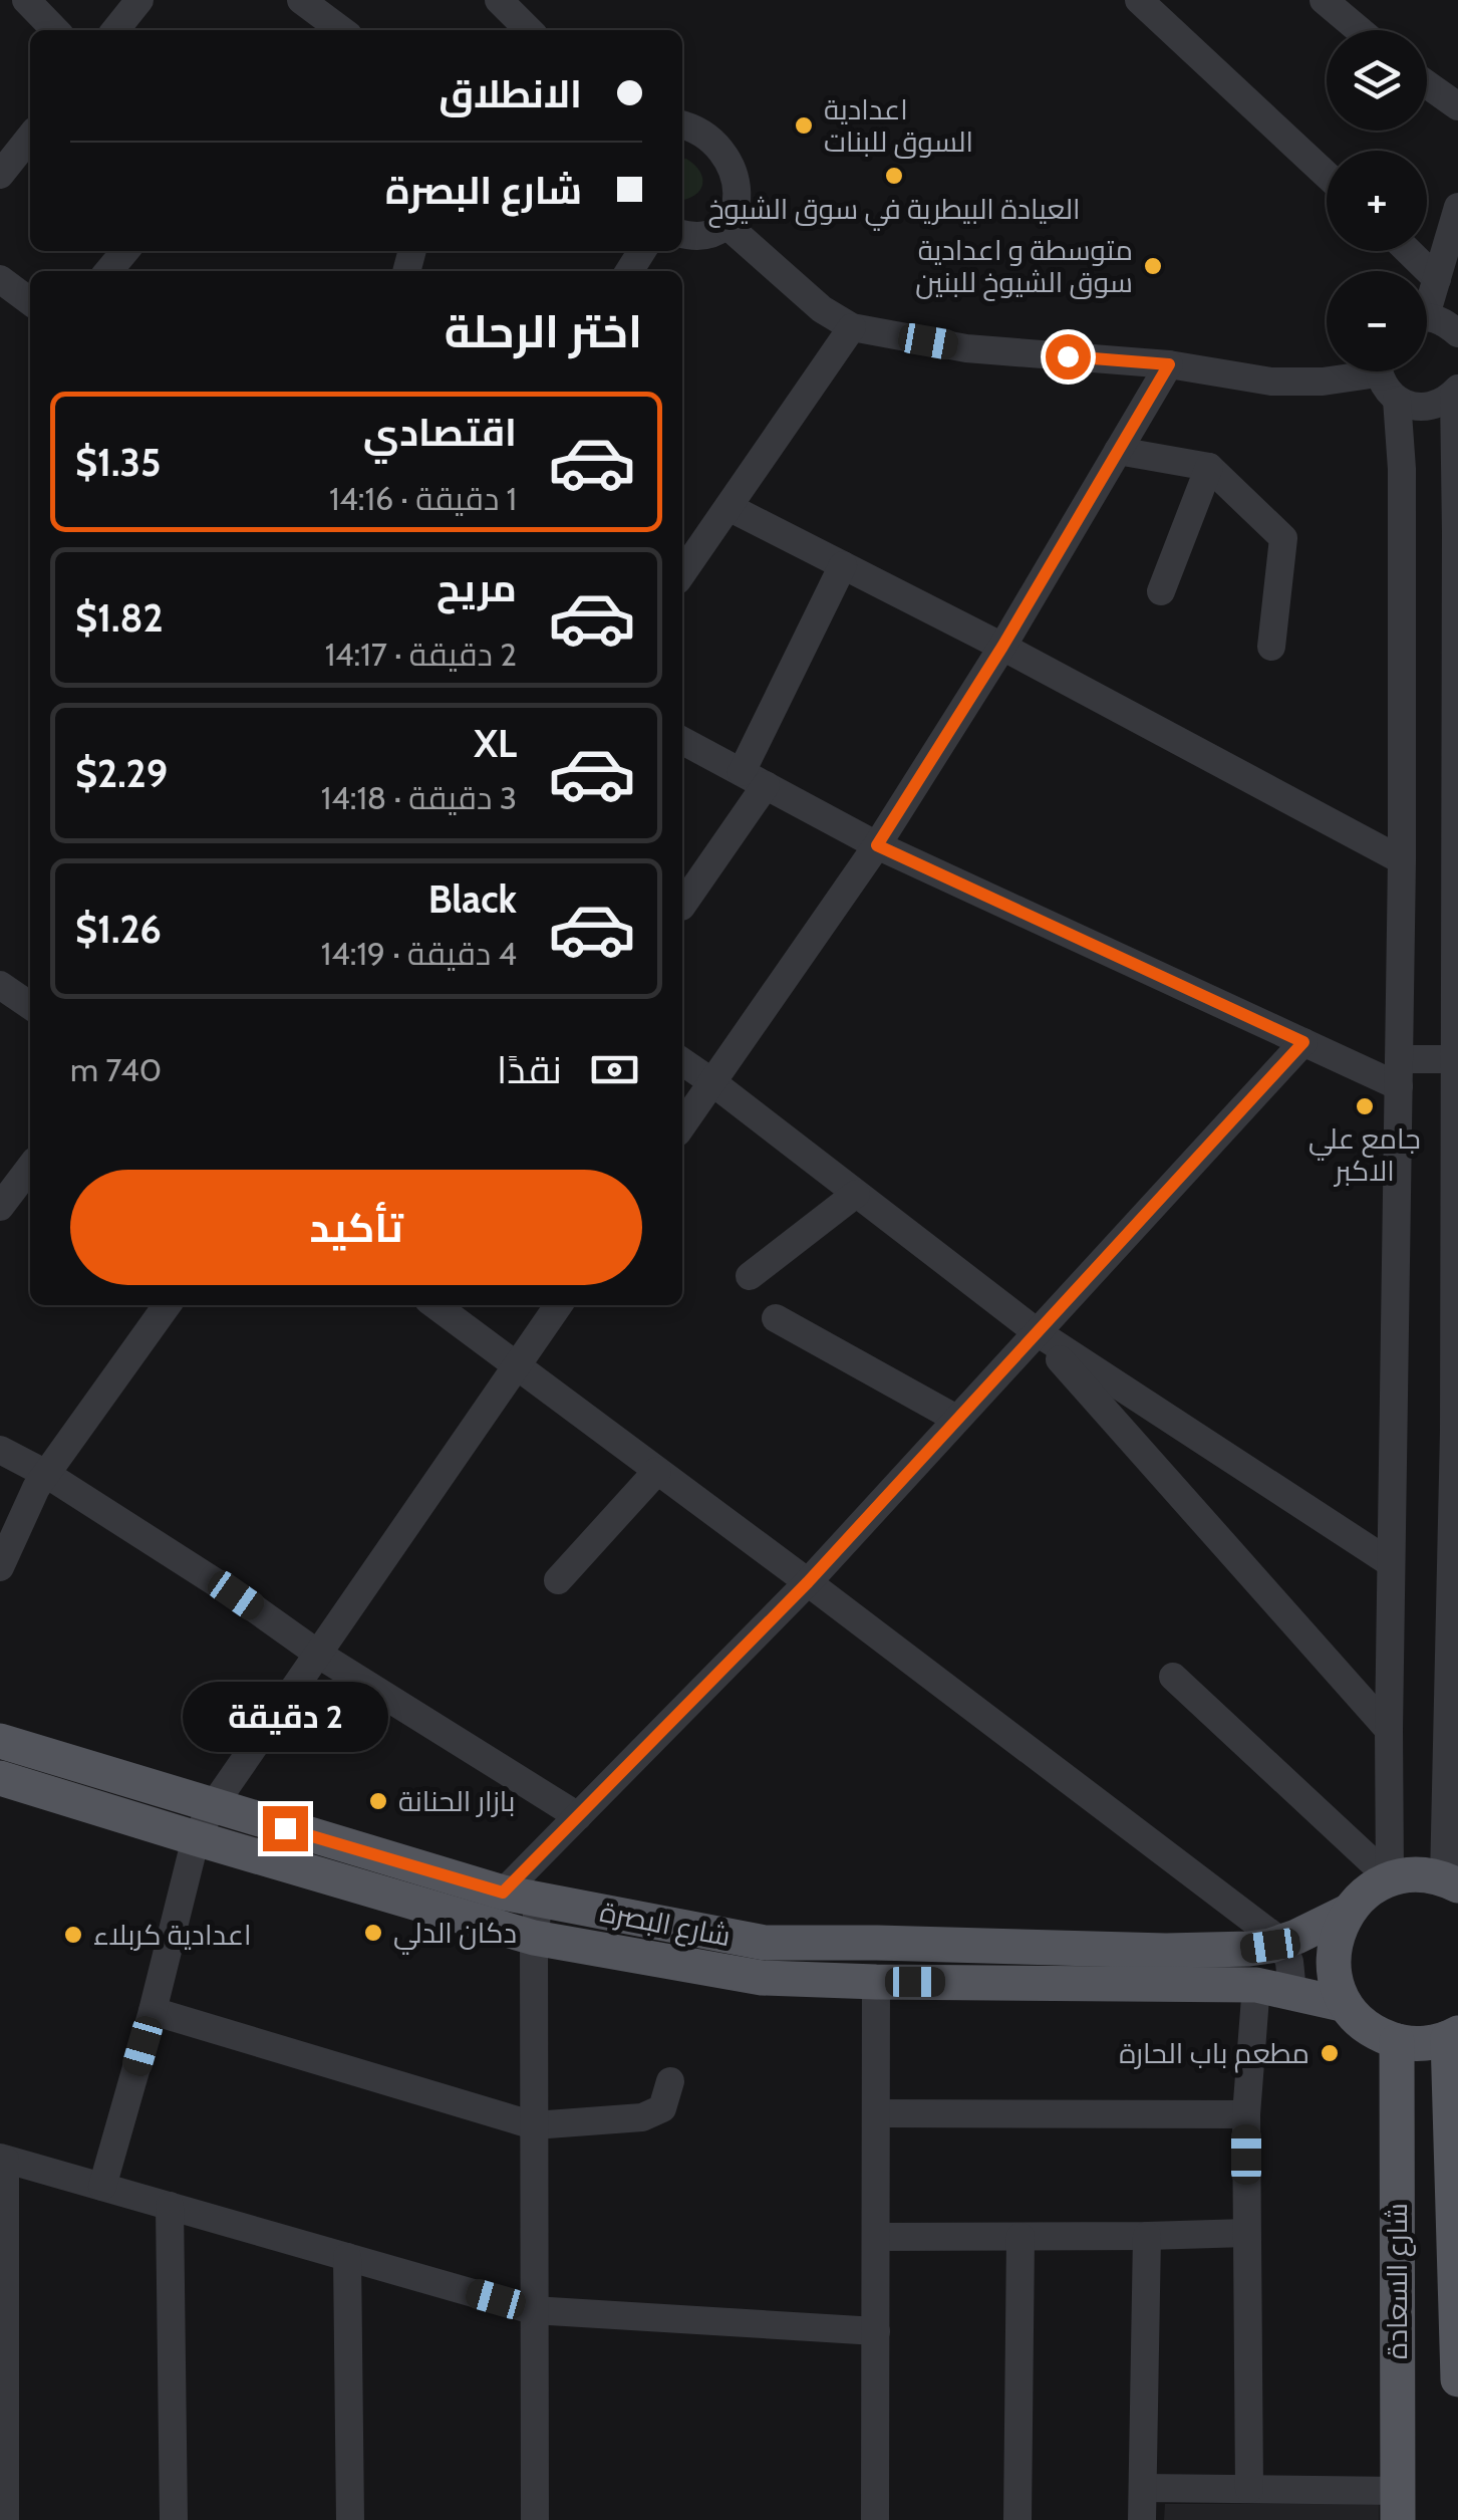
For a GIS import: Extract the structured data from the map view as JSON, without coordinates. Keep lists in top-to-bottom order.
{
  "streets": {
    "main road": ["شارع البصرة", "شارع السعادة"]
  },
  "places": [
    "اعدادية السوق للبنات",
    "العيادة البيطرية في سوق الشيوخ",
    "متوسطة و اعدادية سوق الشيوخ للبنين",
    "جامع علي الاكبر",
    "بازار الحنانة",
    "دكان الدلي",
    "اعدادية كربلاء",
    "مطعم باب الحارة"
  ],
  "page": {
    "map_buttons": ["+", "−"],
    "banner": ["الانطلاق", "شارع البصرة"],
    "heading": "اختر الرحلة",
    "list": [
      {
        "name": "اقتصادي",
        "note": "1 دقيقة · 14:16",
        "value": "$1.35"
      },
      {
        "name": "مريح",
        "note": "2 دقيقة · 14:17",
        "value": "$1.82"
      },
      {
        "name": "XL",
        "note": "3 دقيقة · 14:18",
        "value": "$2.29"
      },
      {
        "name": "Black",
        "note": "4 دقيقة · 14:19",
        "value": "$1.26"
      }
    ],
    "pay": ["نقدًا", "740 m"],
    "buttons": "تأكيد",
    "bubble": "2 دقيقة"
  }
}
